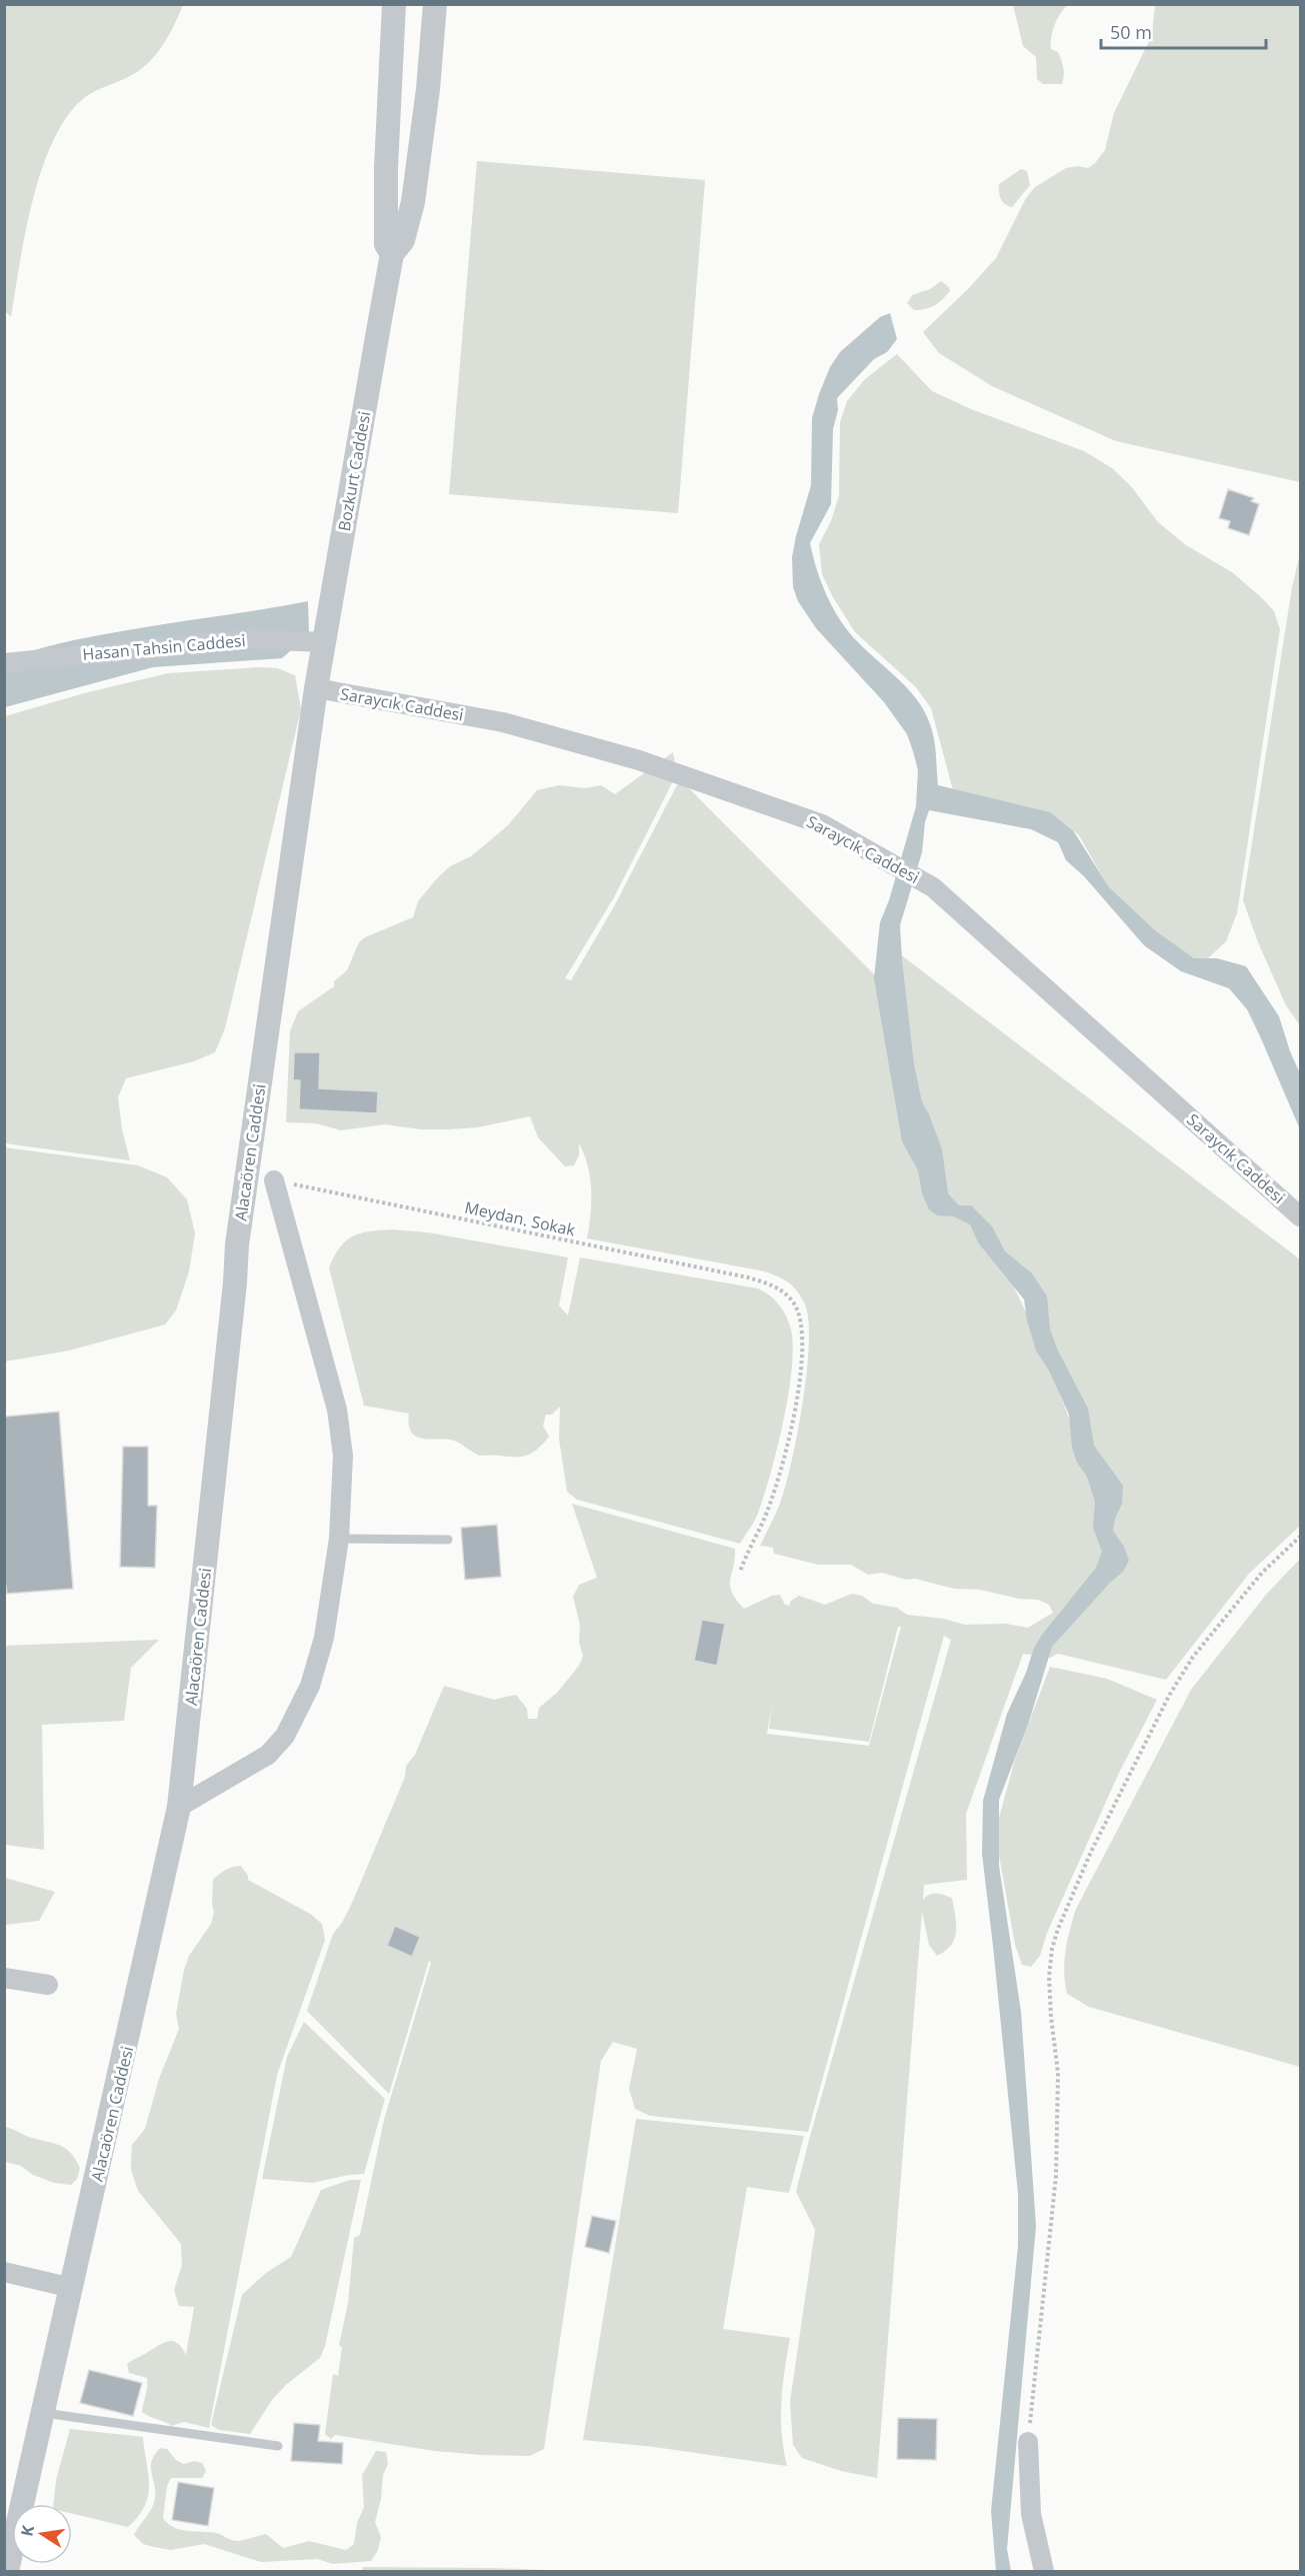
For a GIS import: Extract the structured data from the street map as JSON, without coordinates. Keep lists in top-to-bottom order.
{
  "streets": {
    "street": [
      "Bozkurt Caddesi",
      "Hasan Tahsin Caddesi",
      "Saraycık Caddesi",
      "Alacaören Caddesi"
    ],
    "path": ["Meydan. Sokak"]
  },
  "crossings": [
    ["Bozkurt Caddesi", "Hasan Tahsin Caddesi"],
    ["Bozkurt Caddesi", "Saraycık Caddesi"],
    ["Bozkurt Caddesi", "Alacaören Caddesi"],
    ["Saraycık Caddesi", "Alacaören Caddesi"]
  ],
  "scale_bar": "50 m",
  "north": "left"
}
